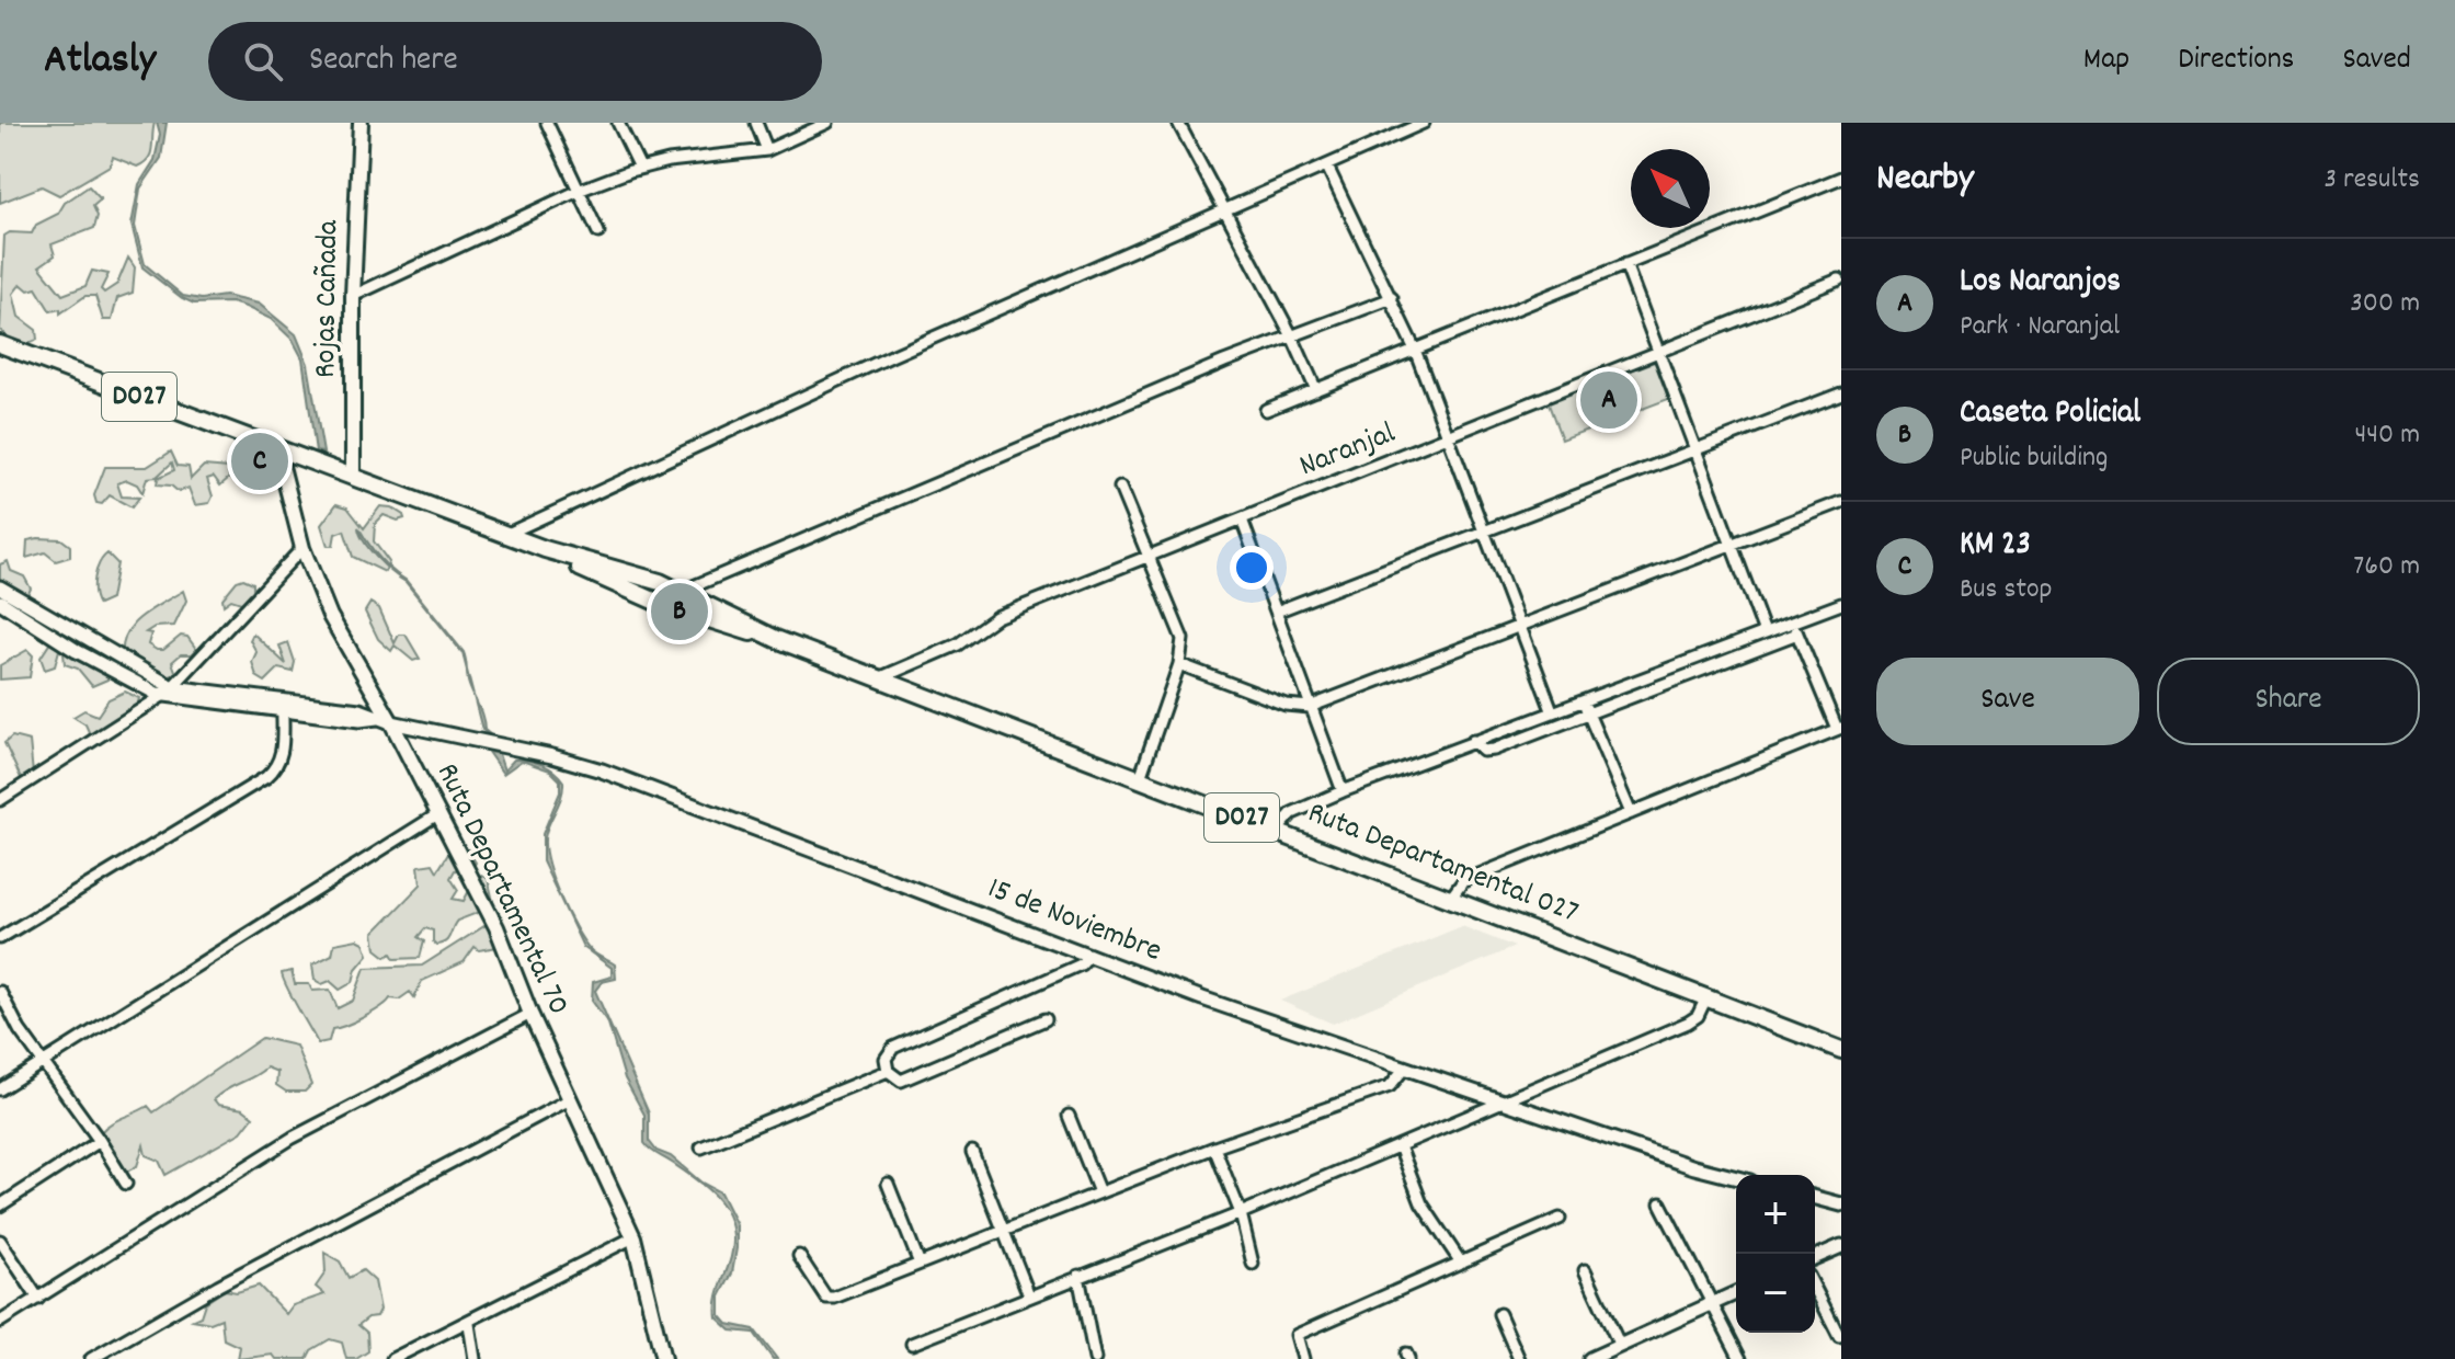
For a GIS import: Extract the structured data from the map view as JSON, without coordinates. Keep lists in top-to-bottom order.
{
  "streets": {
    "main road": [
      "Rojas Cañada",
      "D027",
      "Ruta Departamental 027",
      "Ruta Departamental 70"
    ],
    "street": ["Naranjal", "15 de Noviembre"]
  },
  "crossings": [
    ["Rojas Cañada", "Ruta Departamental 027"],
    ["Naranjal", "Ruta Departamental 027"],
    ["Ruta Departamental 027", "Ruta Departamental 70"],
    ["Ruta Departamental 70", "15 de Noviembre"]
  ],
  "north": "top left",
  "page": {
    "header": "Atlasly",
    "search": "Search here",
    "nav": ["Map", "Directions", "Saved"],
    "heading": ["Nearby", "3 results"],
    "list": [
      {
        "mark": "A",
        "name": "Los Naranjos",
        "note": "Park · Naranjal",
        "value": "300 m"
      },
      {
        "mark": "B",
        "name": "Caseta Policial",
        "note": "Public building",
        "value": "440 m"
      },
      {
        "mark": "C",
        "name": "KM 23",
        "note": "Bus stop",
        "value": "760 m"
      }
    ],
    "pins": ["A", "C", "B"],
    "buttons": ["Save", "Share"],
    "map_buttons": ["+", "−"]
  }
}
